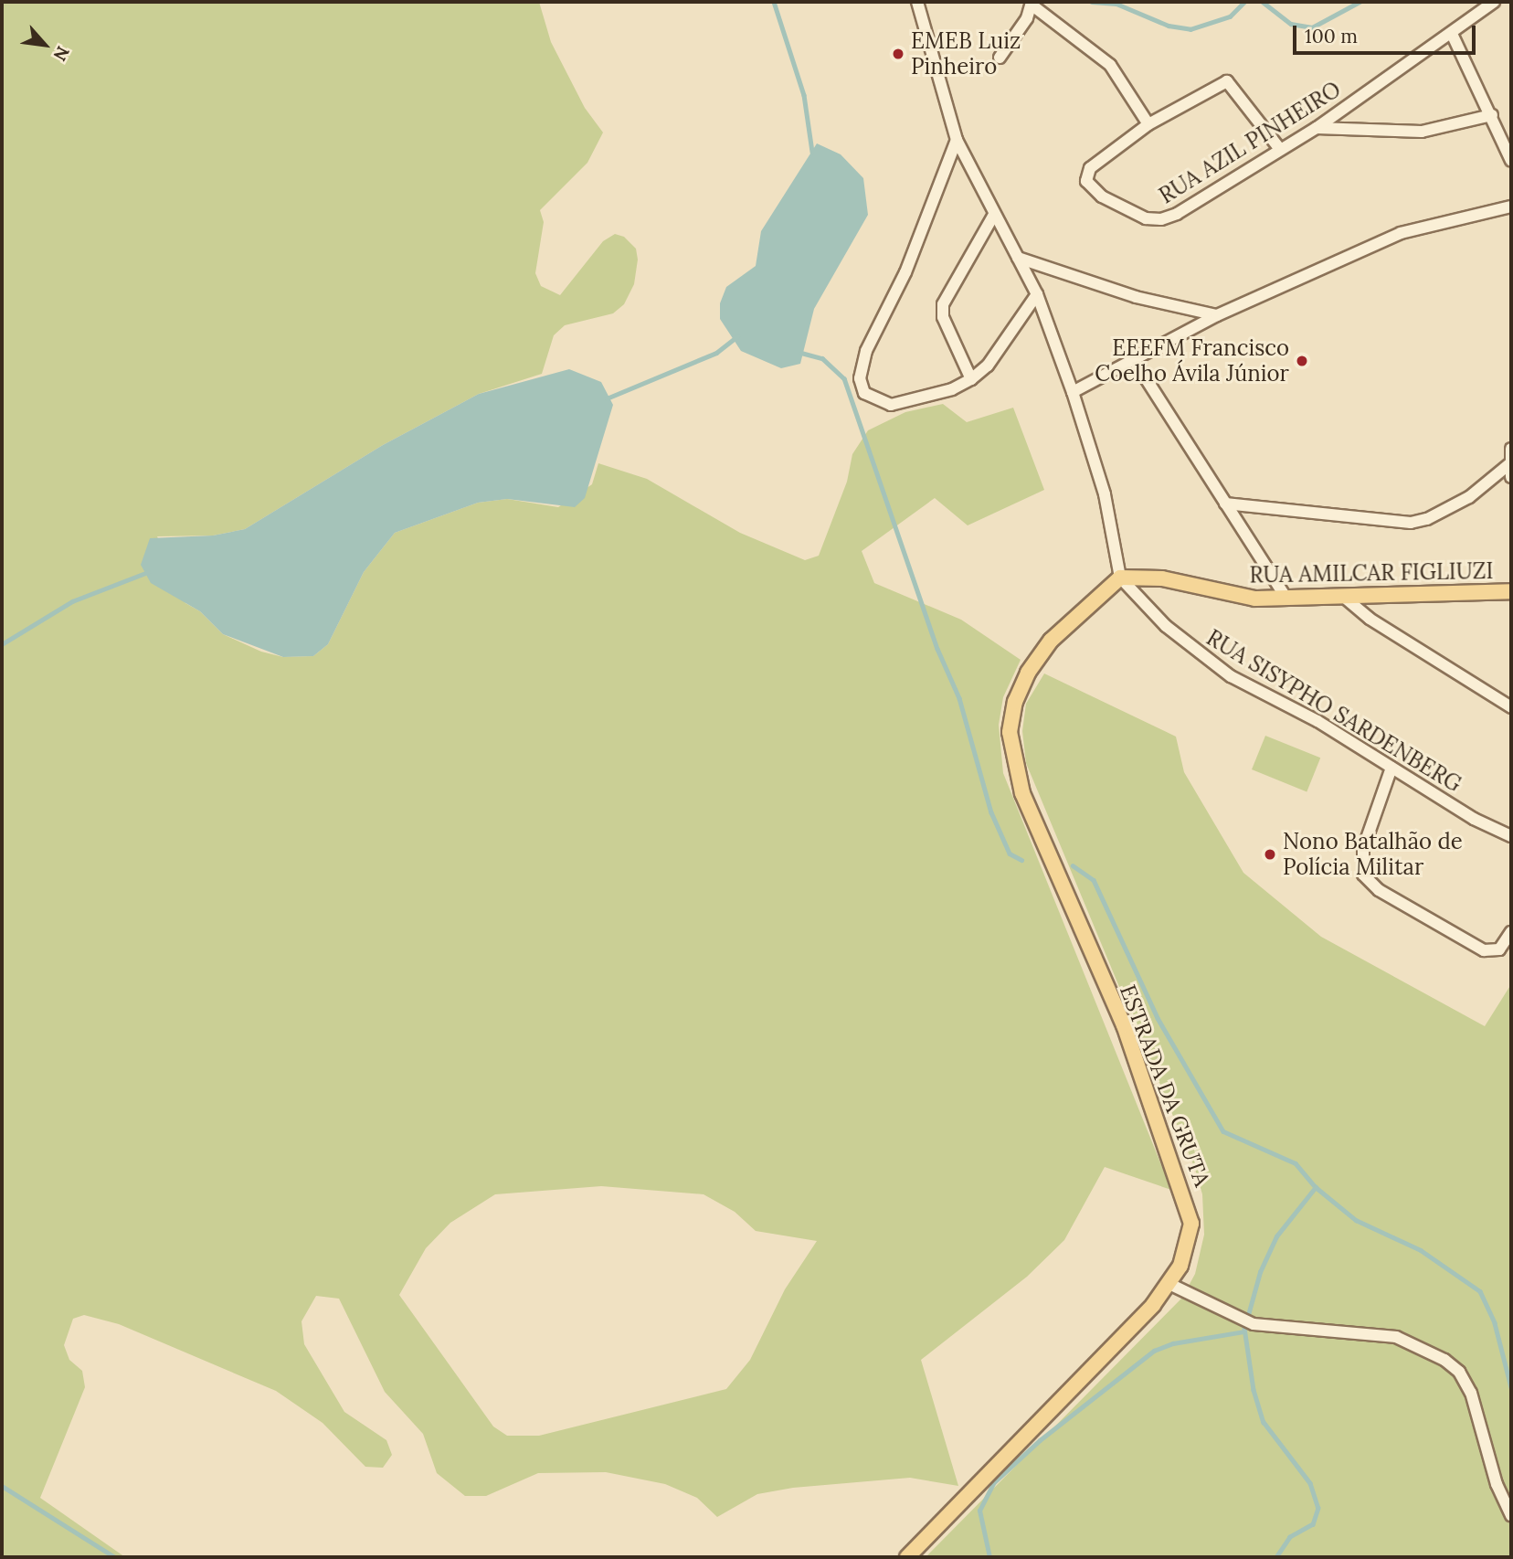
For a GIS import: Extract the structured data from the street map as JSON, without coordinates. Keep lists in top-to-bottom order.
{
  "streets": {
    "main road": ["RUA AMILCAR FIGLIUZI", "ESTRADA DA GRUTA"],
    "street": ["RUA AZIL PINHEIRO", "RUA SISYPHO SARDENBERG"]
  },
  "crossings": [
    ["RUA AMILCAR FIGLIUZI", "RUA SISYPHO SARDENBERG"],
    ["RUA AMILCAR FIGLIUZI", "ESTRADA DA GRUTA"],
    ["RUA SISYPHO SARDENBERG", "ESTRADA DA GRUTA"]
  ],
  "places": ["EMEB Luiz Pinheiro", "EEEFM Francisco Coelho Ávila Júnior", "Nono Batalhão de Polícia Militar"],
  "scale_bar": "100 m",
  "north": "bottom right"
}
